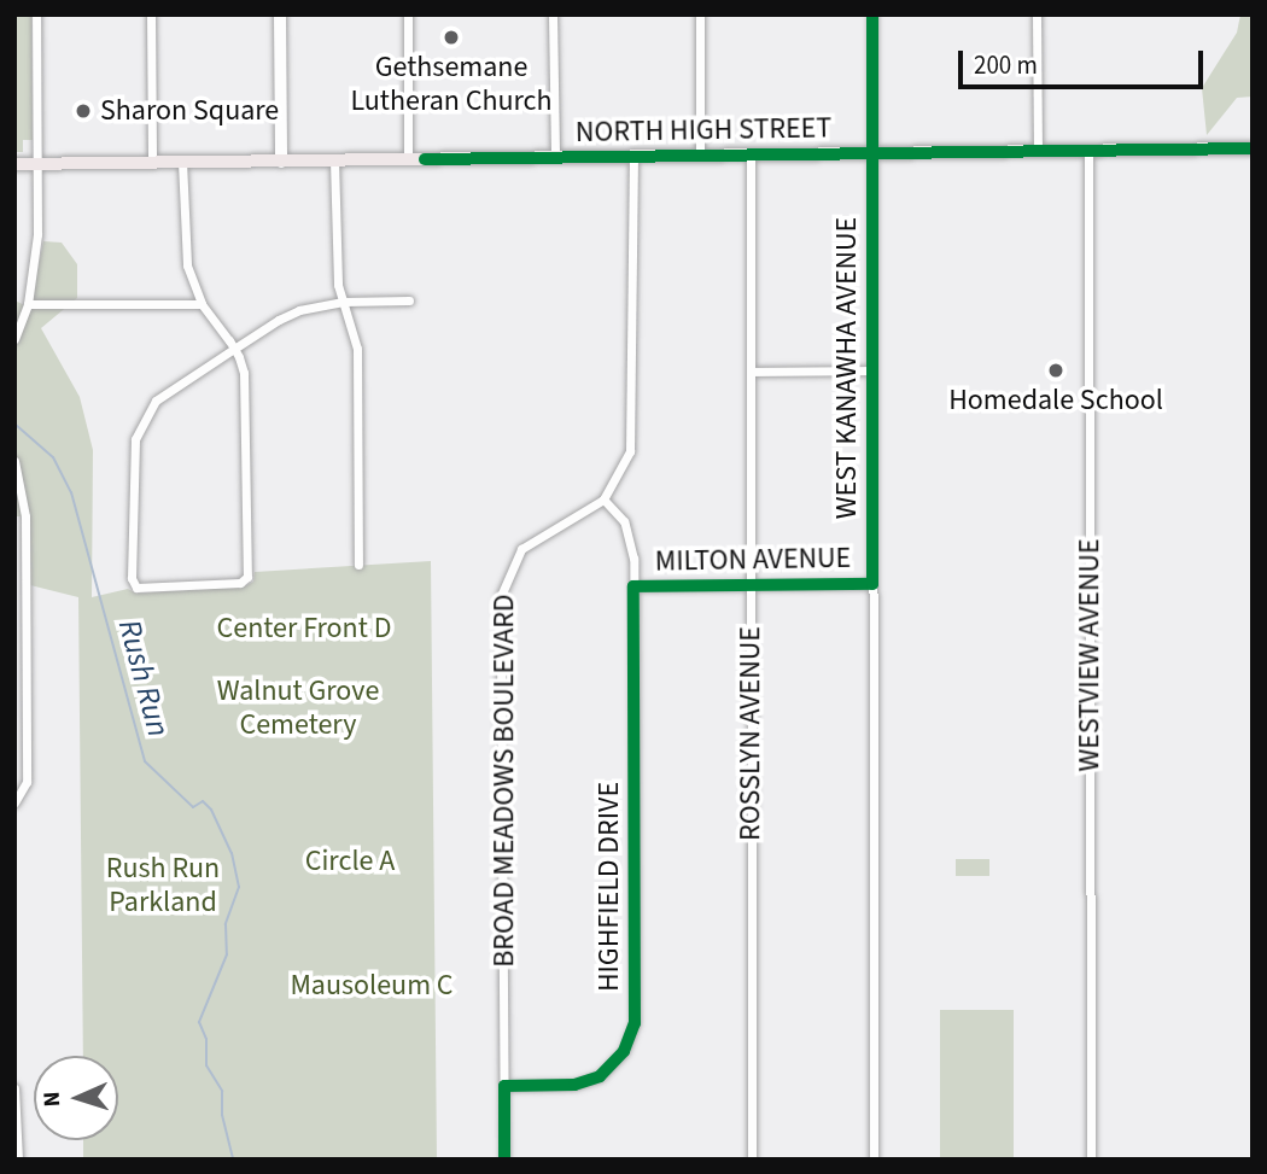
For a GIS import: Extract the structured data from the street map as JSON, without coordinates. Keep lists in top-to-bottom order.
{
  "streets": {
    "main road": ["NORTH HIGH STREET"],
    "street": [
      "WEST KANAWHA AVENUE",
      "MILTON AVENUE",
      "WESTVIEW AVENUE",
      "ROSSLYN AVENUE",
      "BROAD MEADOWS BOULEVARD",
      "HIGHFIELD DRIVE"
    ]
  },
  "crossings": [
    ["NORTH HIGH STREET", "WEST KANAWHA AVENUE"],
    ["NORTH HIGH STREET", "WESTVIEW AVENUE"],
    ["NORTH HIGH STREET", "ROSSLYN AVENUE"],
    ["WEST KANAWHA AVENUE", "MILTON AVENUE"],
    ["MILTON AVENUE", "ROSSLYN AVENUE"],
    ["MILTON AVENUE", "HIGHFIELD DRIVE"],
    ["BROAD MEADOWS BOULEVARD", "HIGHFIELD DRIVE"]
  ],
  "water": ["Rush Run"],
  "parks": [
    "Center Front D",
    "Walnut Grove Cemetery",
    "Circle A",
    "Rush Run Parkland",
    "Mausoleum C"
  ],
  "places": ["Gethsemane Lutheran Church", "Sharon Square", "Homedale School"],
  "scale_bar": "200 m",
  "north": "left"
}
